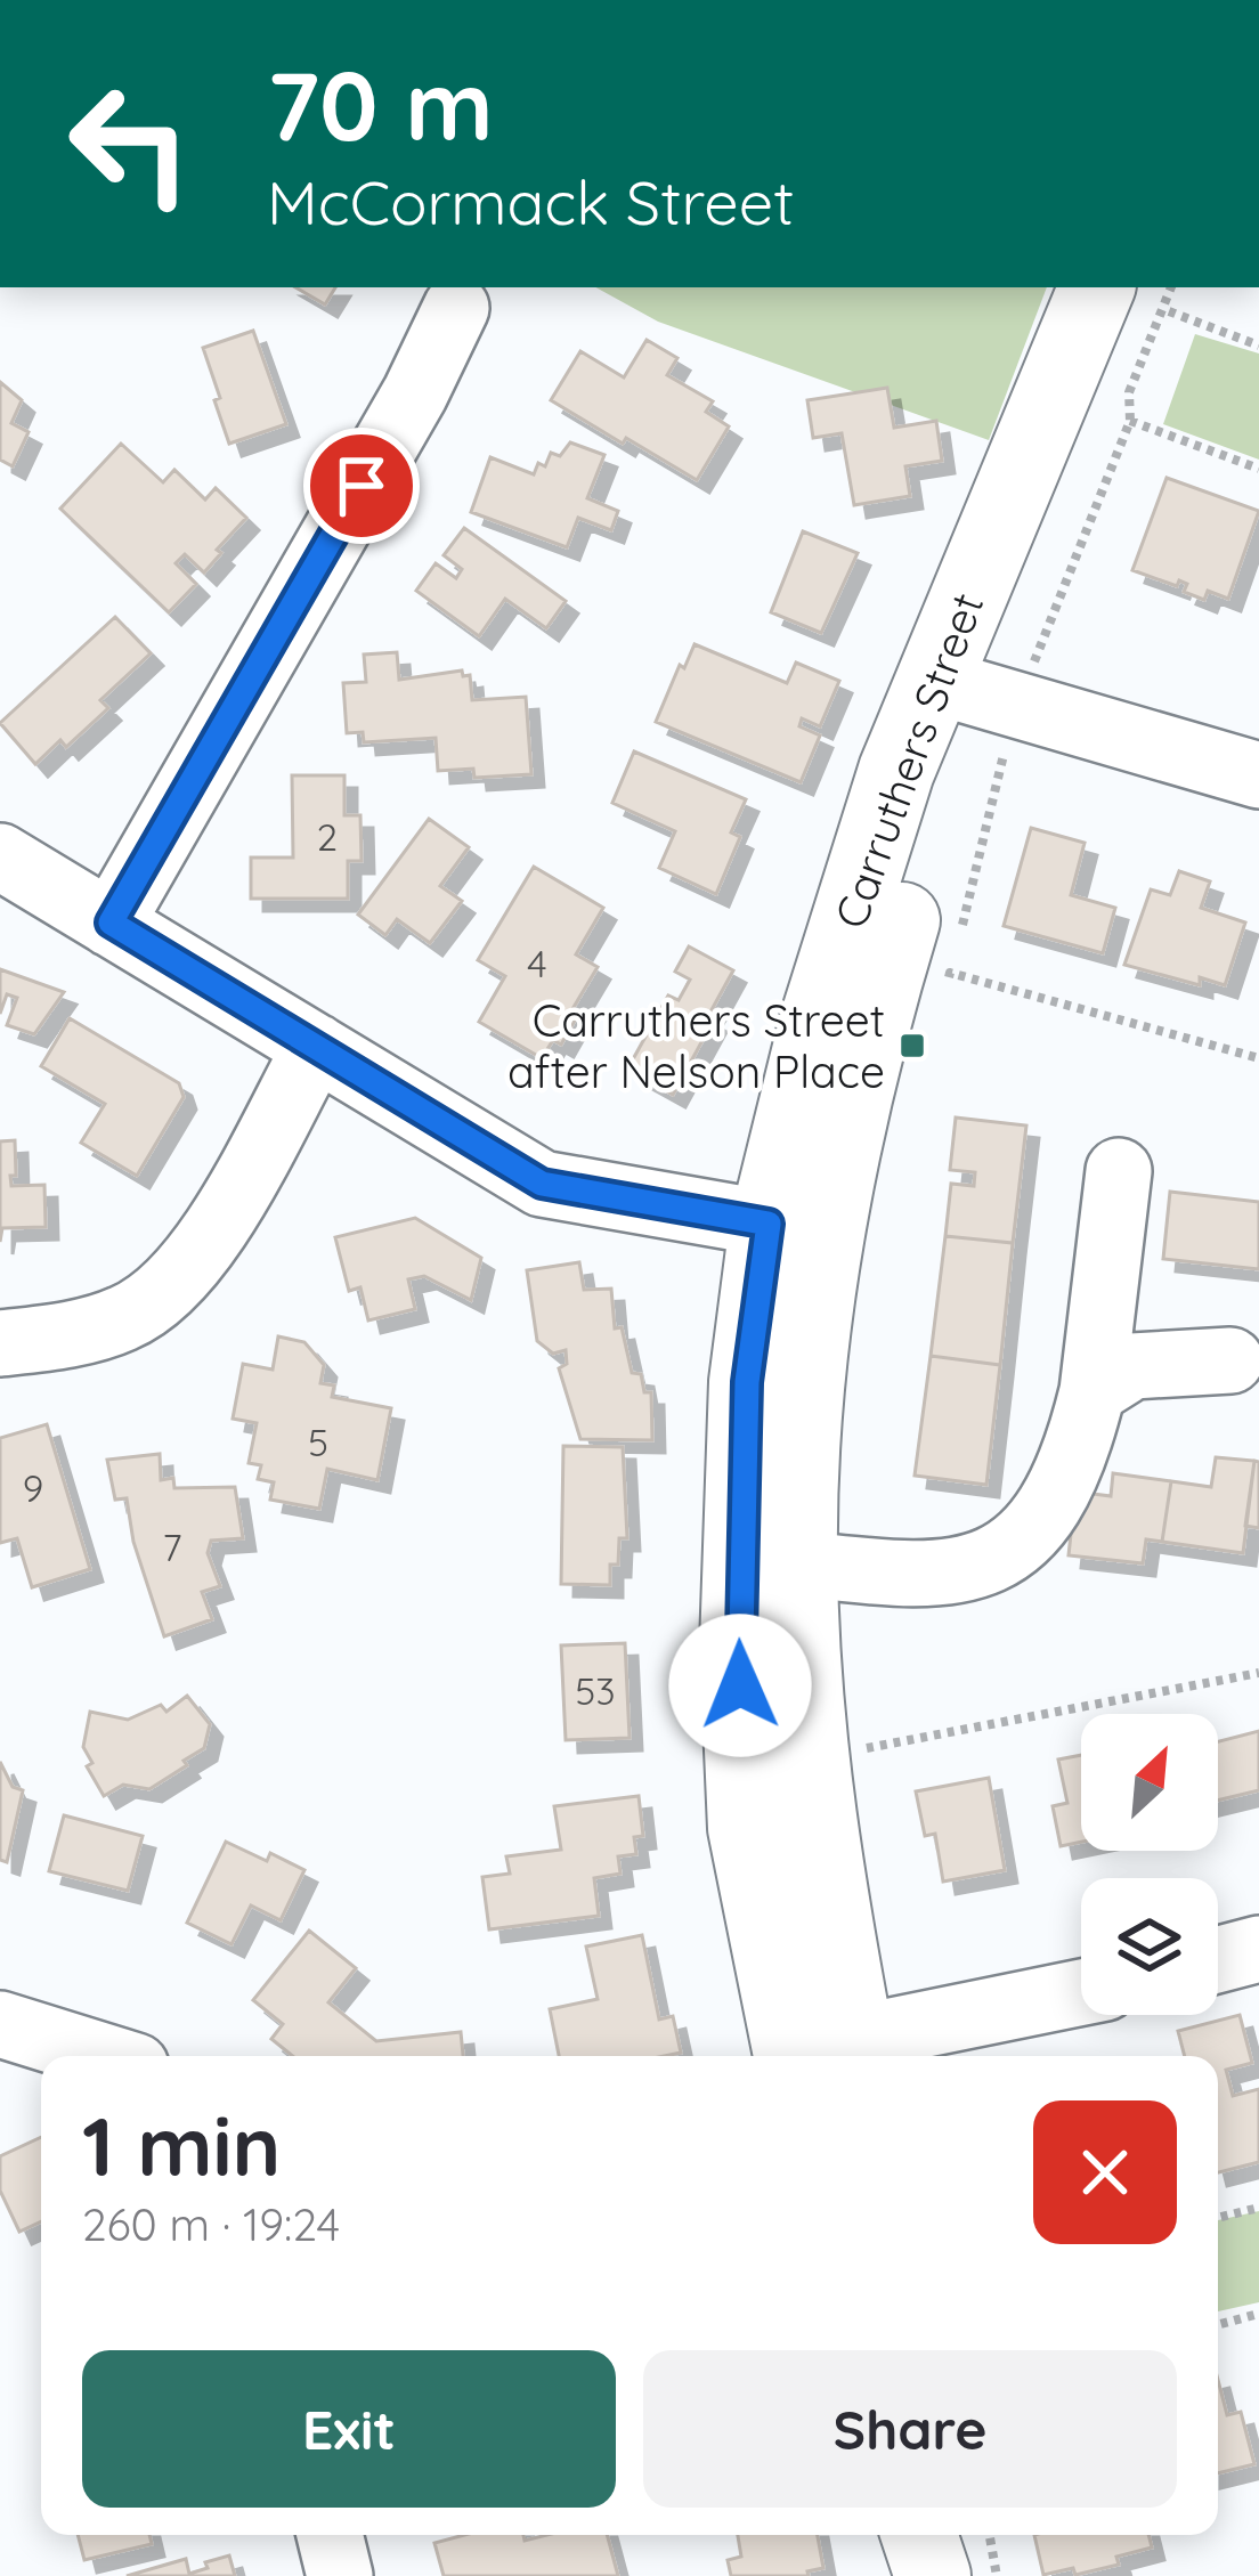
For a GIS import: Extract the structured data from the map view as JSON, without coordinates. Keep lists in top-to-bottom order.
{
  "streets": {
    "main road": ["Carruthers Street"]
  },
  "places": {
    "transit": ["Carruthers Street after Nelson Place"]
  },
  "house_numbers": [
    "2",
    "4",
    "5",
    "9",
    "7",
    "53"
  ],
  "north": "top right",
  "page": {
    "turn": ["70 m", "McCormack Street"],
    "heading": ["1 min", "260 m · 19:24"],
    "buttons": ["Exit", "Share"]
  }
}
